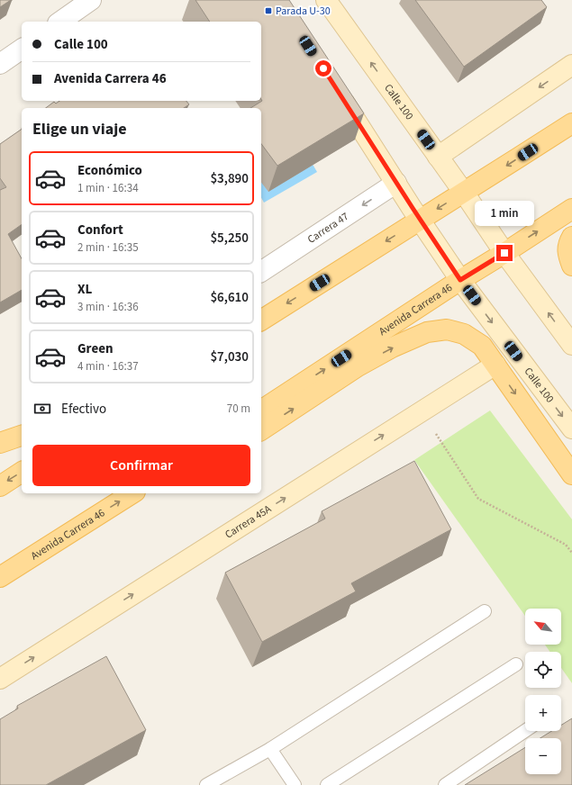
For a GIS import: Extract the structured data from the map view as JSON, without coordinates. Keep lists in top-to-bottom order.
{
  "streets": {
    "main road": ["Avenida Carrera 46"],
    "street": ["Calle 100", "Carrera 47", "Carrera 45A"]
  },
  "crossings": [
    ["Calle 100", "Carrera 47"],
    ["Calle 100", "Avenida Carrera 46"]
  ],
  "one_way": ["Carrera 47", "Carrera 45A"],
  "places": {
    "transit": ["Parada U-30"]
  },
  "north": "top left",
  "page": {
    "banner": ["Calle 100", "Avenida Carrera 46"],
    "heading": "Elige un viaje",
    "list": [
      {
        "name": "Económico",
        "note": "1 min · 16:34",
        "value": "$3,890"
      },
      {
        "name": "Confort",
        "note": "2 min · 16:35",
        "value": "$5,250"
      },
      {
        "name": "XL",
        "note": "3 min · 16:36",
        "value": "$6,610"
      },
      {
        "name": "Green",
        "note": "4 min · 16:37",
        "value": "$7,030"
      }
    ],
    "bubble": "1 min",
    "pay": ["Efectivo", "70 m"],
    "buttons": "Confirmar",
    "map_buttons": ["+", "−"]
  }
}
